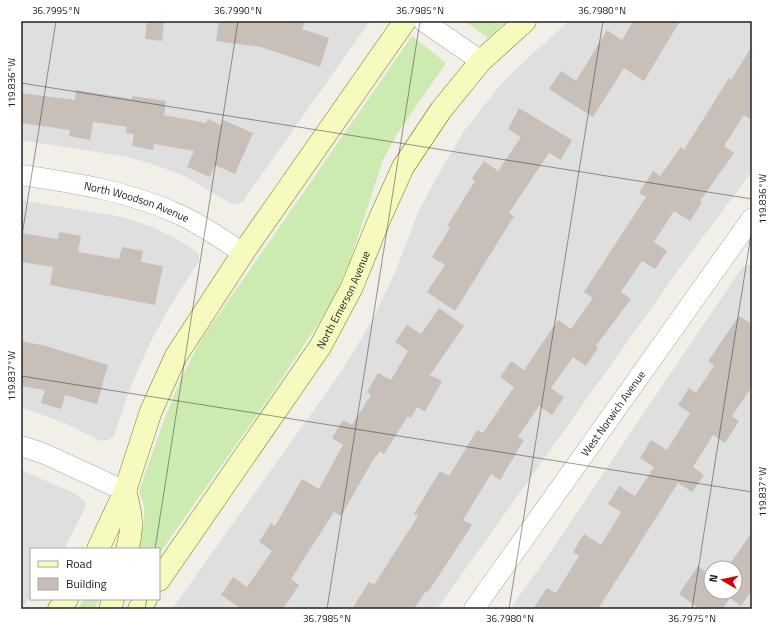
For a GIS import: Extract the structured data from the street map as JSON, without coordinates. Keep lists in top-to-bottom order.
{
  "streets": {
    "street": ["North Woodson Avenue", "North Emerson Avenue", "West Norwich Avenue"]
  },
  "legend": ["Road", "Building"],
  "north": "left",
  "coordinates": [
    "36.7995°N",
    "36.7990°N",
    "36.7985°N",
    "36.7980°N",
    "119.836°W",
    "119.837°W",
    "36.7975°N"
  ]
}
